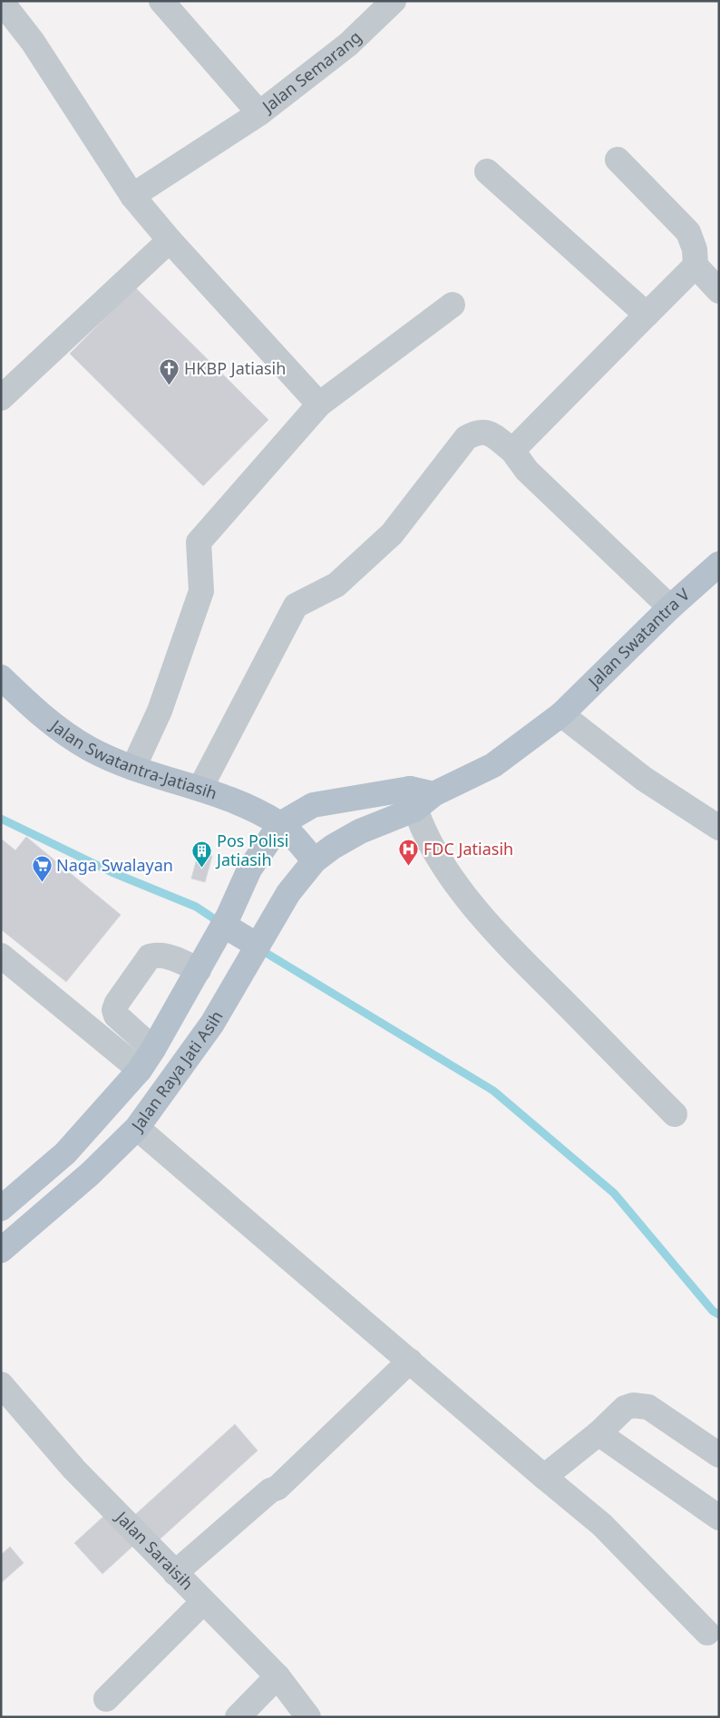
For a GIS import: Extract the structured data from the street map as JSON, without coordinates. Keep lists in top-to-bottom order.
{
  "streets": {
    "main road": ["Jalan Swatantra V", "Jalan Swatantra-Jatiasih", "Jalan Raya Jati Asih"],
    "street": ["Jalan Semarang", "Jalan Saraisih"]
  },
  "crossings": [
    ["Jalan Swatantra V", "Jalan Swatantra-Jatiasih"],
    ["Jalan Swatantra V", "Jalan Raya Jati Asih"],
    ["Jalan Swatantra-Jatiasih", "Jalan Raya Jati Asih"]
  ],
  "places": {
    "church": ["HKBP Jatiasih"],
    "hospital": ["FDC Jatiasih"],
    "building": ["Pos Polisi Jatiasih"],
    "supermarket": ["Naga Swalayan"]
  }
}
